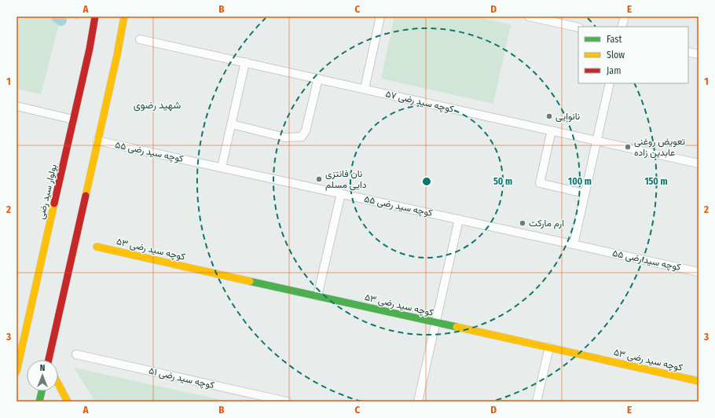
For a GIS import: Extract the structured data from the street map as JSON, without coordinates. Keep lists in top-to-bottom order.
{
  "streets": {
    "main road": ["بولوار سید رضی", "کوچه سید رضی ۵۳"],
    "street": ["کوچه سید رضی ۵۷", "کوچه سید رضی ۵۵", "کوچه سید رضی ۵۱"]
  },
  "districts": ["شهید رضوی"],
  "places": [
    "نانوایی",
    "تعویض روغنی عابدین زاده",
    "نان فانتزی دایی مسلم",
    "ارم مارکت"
  ],
  "legend": ["Fast", "Slow", "Jam"],
  "north": "top",
  "grid": {
    "columns": [
      "A",
      "B",
      "C",
      "D",
      "E"
    ],
    "rows": ["1", "2", "3"]
  },
  "rings": ["50 m", "100 m", "150 m"]
}
